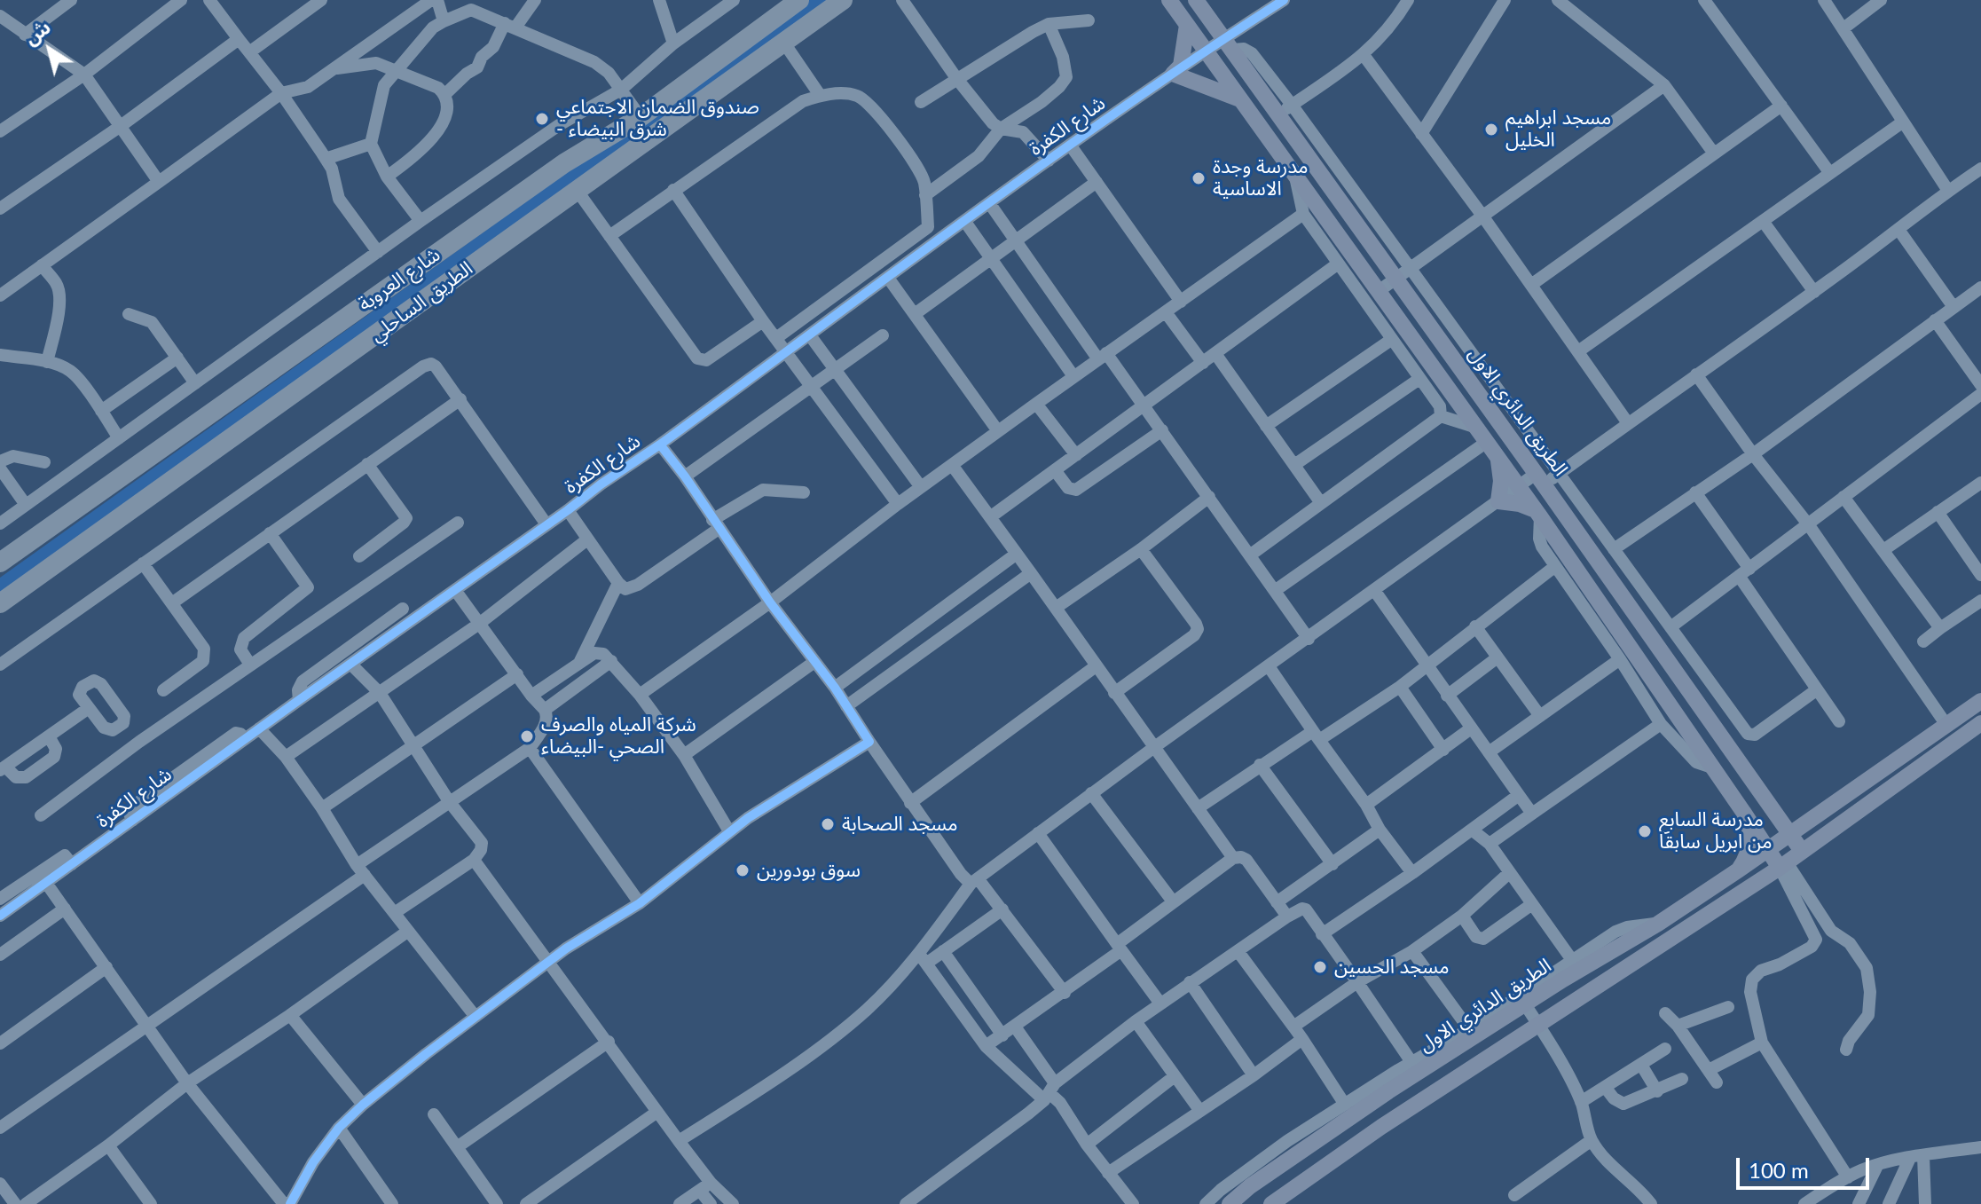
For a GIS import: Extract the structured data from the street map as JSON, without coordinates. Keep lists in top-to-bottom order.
{
  "streets": {
    "highway": ["شارع العروبة", "الطريق الساحلي"],
    "main road": ["الطريق الدائري الاول"],
    "street": ["شارع الكفرة"]
  },
  "crossings": [
    ["شارع الكفرة", "الطريق الدائري الاول"]
  ],
  "places": [
    "صندوق الضمان الاجتماعي - شرق البيضاء",
    "مسجد ابراهيم الخليل",
    "مدرسة وجدة الاساسية",
    "شركة المياه والصرف الصحي -البيضاء",
    "مسجد الصحابة",
    "مدرسة السابع من ابريل سابقا",
    "سوق بودورين",
    "مسجد الحسين"
  ],
  "scale_bar": "100 m",
  "north": "top left"
}
